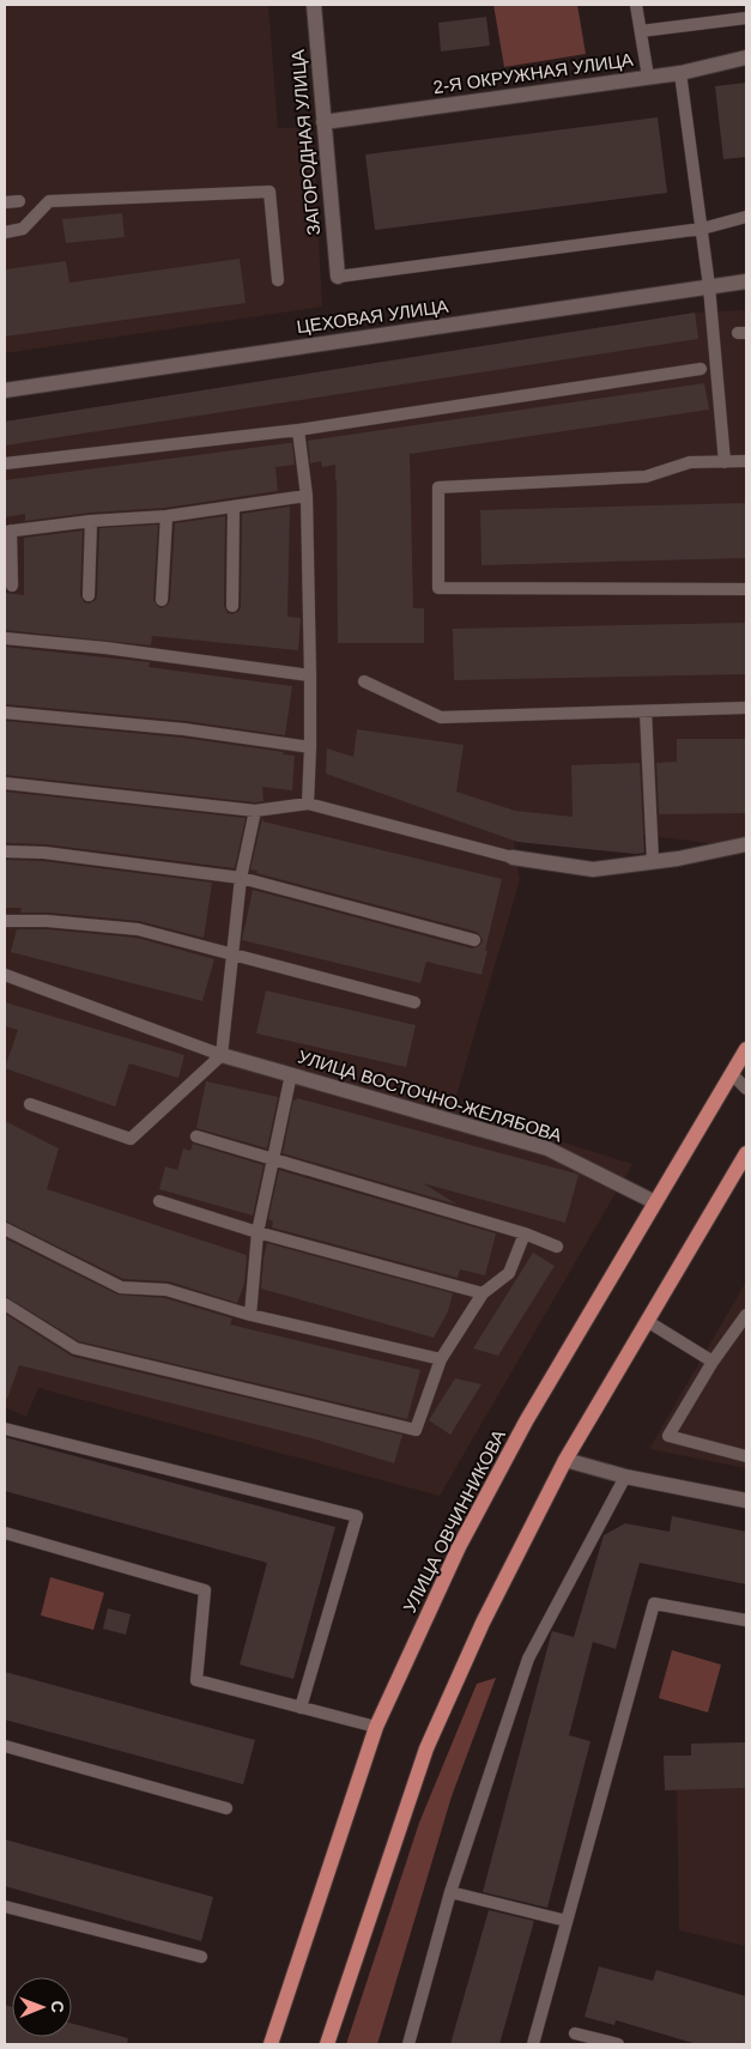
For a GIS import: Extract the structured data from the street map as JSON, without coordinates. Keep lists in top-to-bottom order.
{
  "streets": {
    "main road": ["УЛИЦА ОВЧИННИКОВА"],
    "street": [
      "2-Я ОКРУЖНАЯ УЛИЦА",
      "ЗАГОРОДНАЯ УЛИЦА",
      "ЦЕХОВАЯ УЛИЦА",
      "УЛИЦА ВОСТОЧНО-ЖЕЛЯБОВА"
    ]
  },
  "crossings": [
    ["2-Я ОКРУЖНАЯ УЛИЦА", "ЗАГОРОДНАЯ УЛИЦА"],
    ["УЛИЦА ВОСТОЧНО-ЖЕЛЯБОВА", "УЛИЦА ОВЧИННИКОВА"]
  ],
  "north": "right"
}
